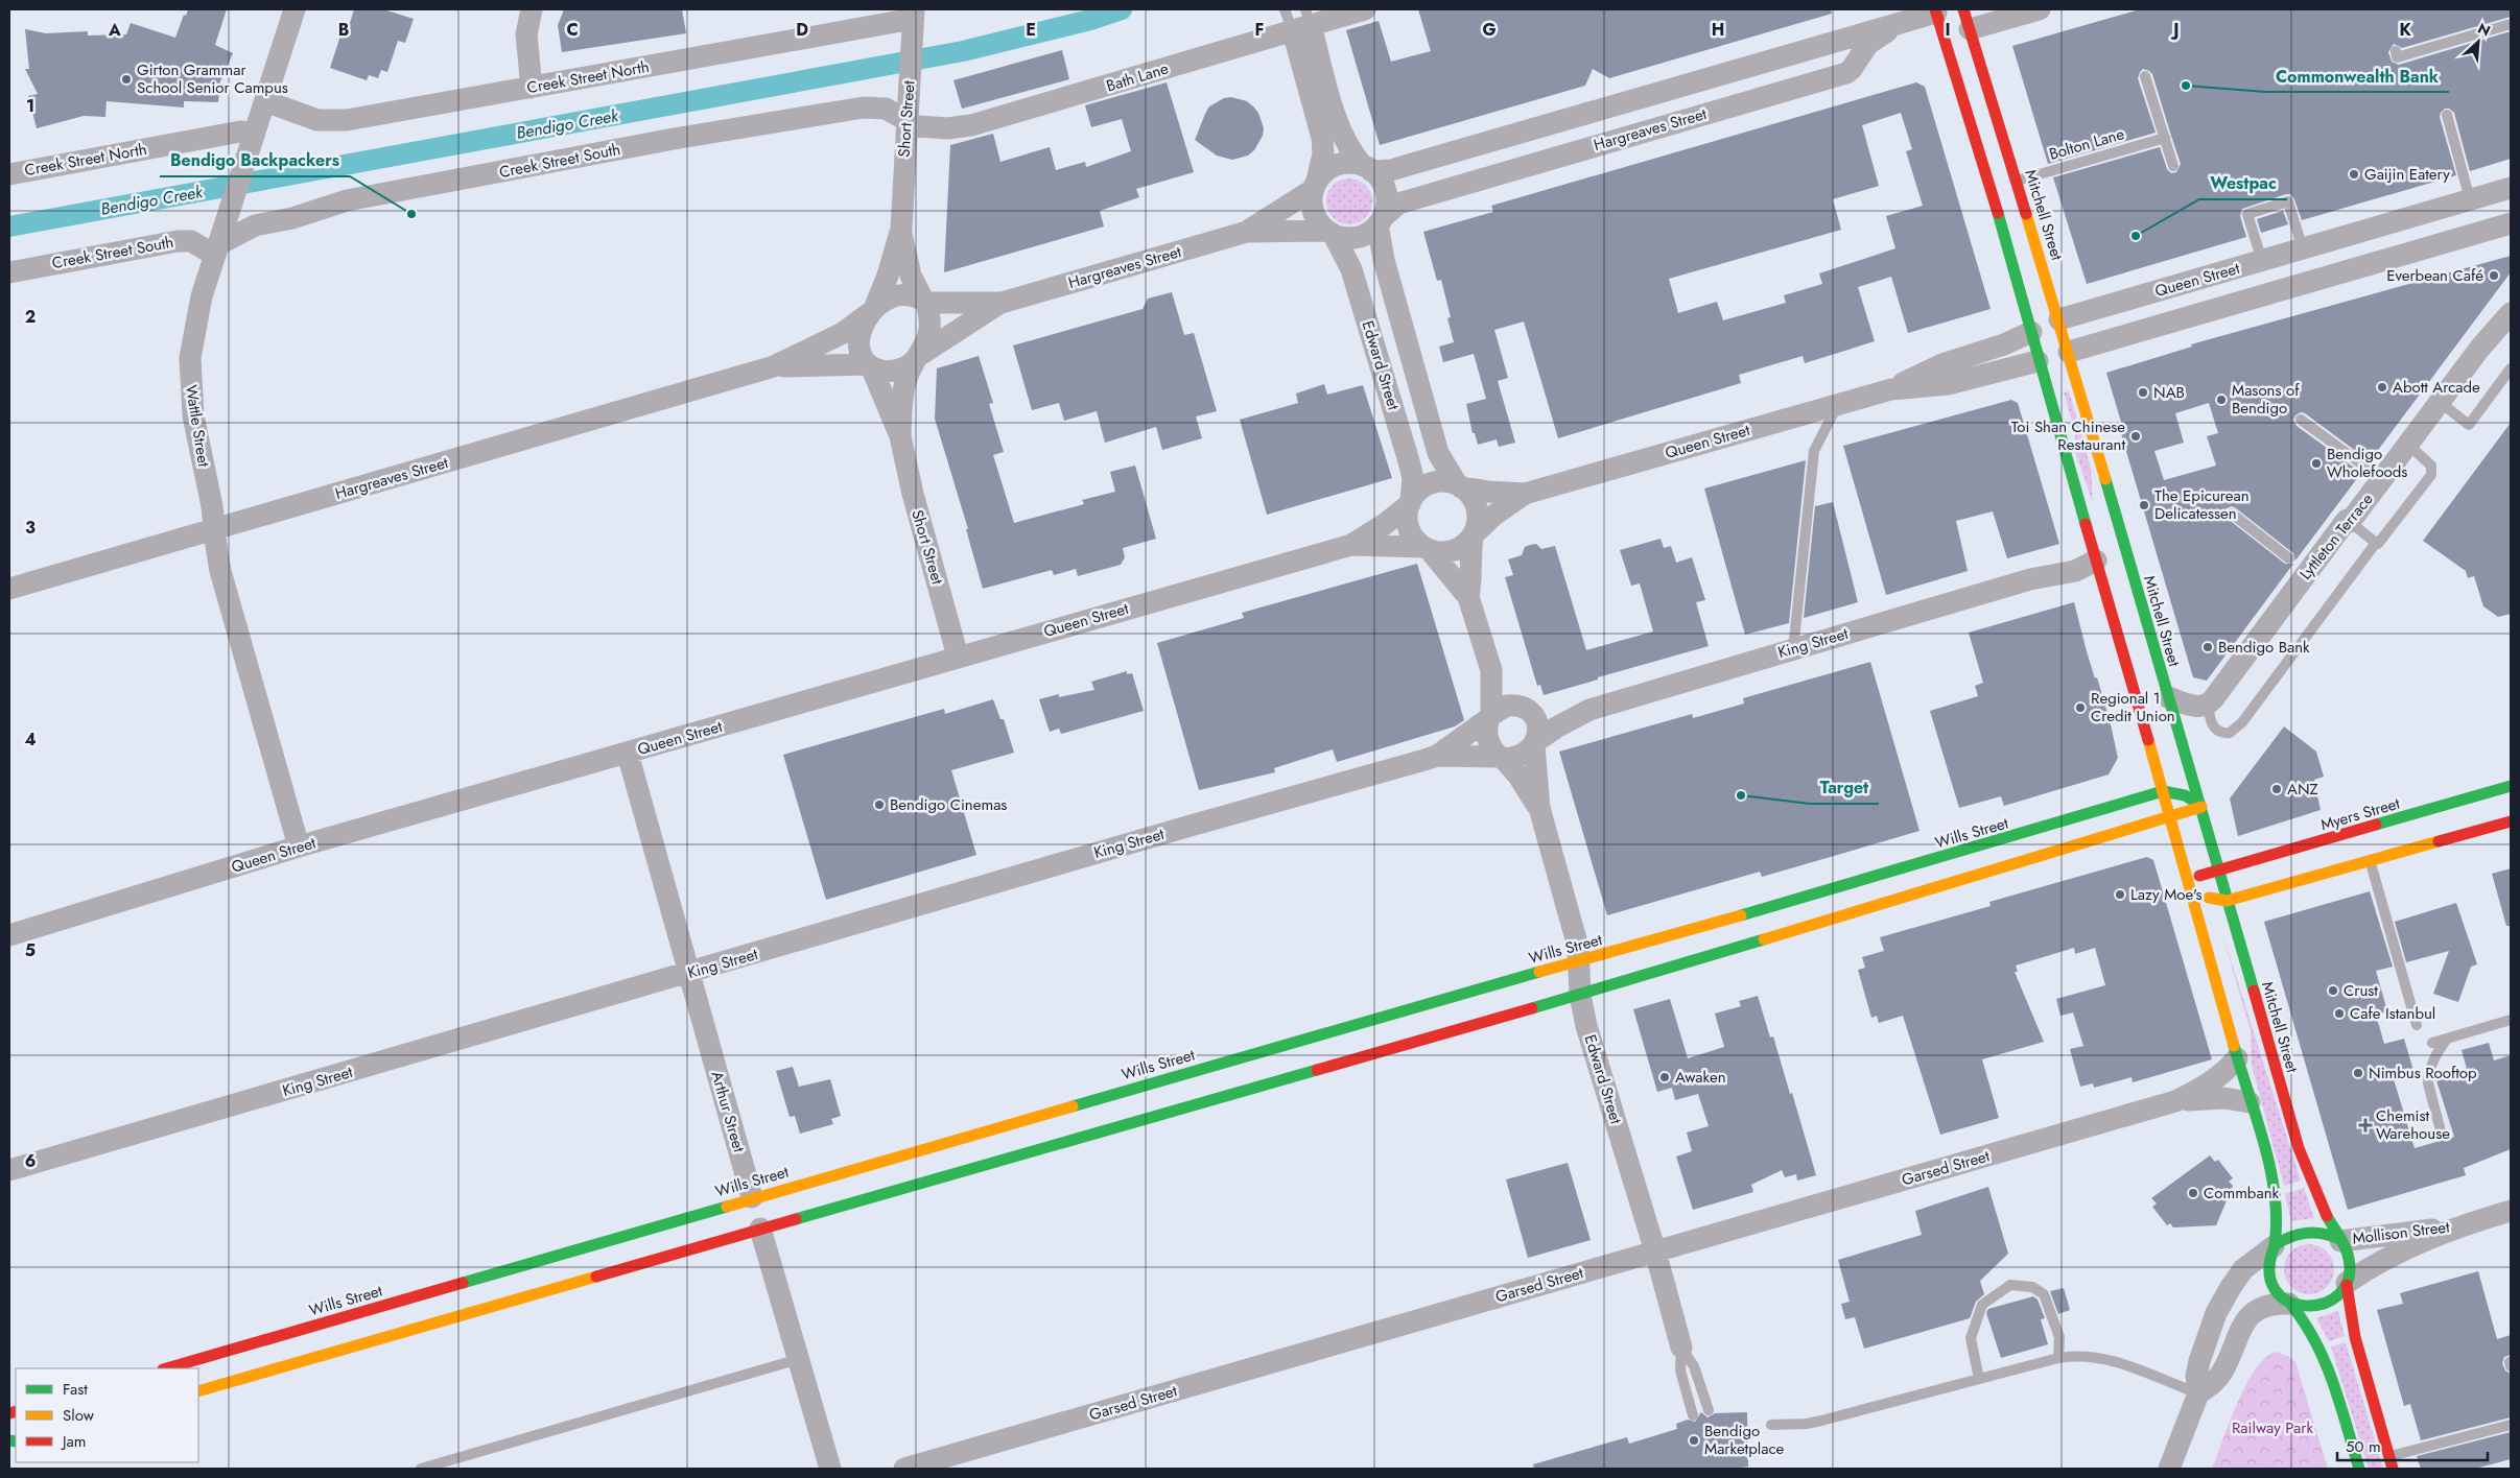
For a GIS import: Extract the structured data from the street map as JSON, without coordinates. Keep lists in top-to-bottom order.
{
  "streets": {
    "main road": [
      "Mitchell Street",
      "Queen Street",
      "Myers Street",
      "Wills Street",
      "Arthur Street"
    ],
    "street": [
      "Creek Street North",
      "Bath Lane",
      "Short Street",
      "Hargreaves Street",
      "Creek Street South",
      "Edward Street",
      "Wattle Street",
      "Lyttleton Terrace",
      "King Street",
      "Garsed Street",
      "Mollison Street"
    ],
    "lane": ["Bolton Lane"]
  },
  "crossings": [
    ["Creek Street North", "Short Street"],
    ["Creek Street North", "Wattle Street"],
    ["Bath Lane", "Short Street"],
    ["Bath Lane", "Creek Street South"],
    ["Short Street", "Hargreaves Street"],
    ["Short Street", "Creek Street South"],
    ["Short Street", "Queen Street"],
    ["Hargreaves Street", "Mitchell Street"],
    ["Hargreaves Street", "Edward Street"],
    ["Hargreaves Street", "Wattle Street"],
    ["Bolton Lane", "Mitchell Street"],
    ["Creek Street South", "Wattle Street"],
    ["Mitchell Street", "Queen Street"],
    ["Mitchell Street", "King Street"],
    ["Mitchell Street", "Myers Street"],
    ["Mitchell Street", "Wills Street"],
    ["Mitchell Street", "Garsed Street"],
    ["Mitchell Street", "Mollison Street"],
    ["Queen Street", "Edward Street"],
    ["Queen Street", "Wattle Street"],
    ["Queen Street", "Arthur Street"],
    ["Edward Street", "King Street"],
    ["Edward Street", "Wills Street"],
    ["Edward Street", "Garsed Street"],
    ["King Street", "Arthur Street"],
    ["Wills Street", "Arthur Street"]
  ],
  "water": ["Bendigo Creek"],
  "parks": ["Railway Park"],
  "places": {
    "other": [
      "Girton Grammar School Senior Campus",
      "Commonwealth Bank",
      "Gaijin Eatery",
      "Bendigo Backpackers",
      "Westpac",
      "Everbean Café",
      "Abott Arcade",
      "NAB",
      "Masons of Bendigo",
      "Toi Shan Chinese Restaurant",
      "Bendigo Wholefoods",
      "The Epicurean Delicatessen",
      "Bendigo Bank",
      "Regional 1 Credit Union",
      "ANZ",
      "Target",
      "Bendigo Cinemas",
      "Lazy Moe's",
      "Crust",
      "Cafe Istanbul",
      "Nimbus Rooftop",
      "Awaken",
      "Commbank",
      "Bendigo Marketplace"
    ],
    "health": ["Chemist Warehouse"]
  },
  "legend": ["Fast", "Slow", "Jam"],
  "scale_bar": "50 m",
  "north": "top right",
  "grid": {
    "columns": [
      "A",
      "B",
      "C",
      "D",
      "E",
      "F",
      "G",
      "H",
      "I",
      "J",
      "K"
    ],
    "rows": [
      "1",
      "2",
      "3",
      "4",
      "5",
      "6"
    ]
  }
}
